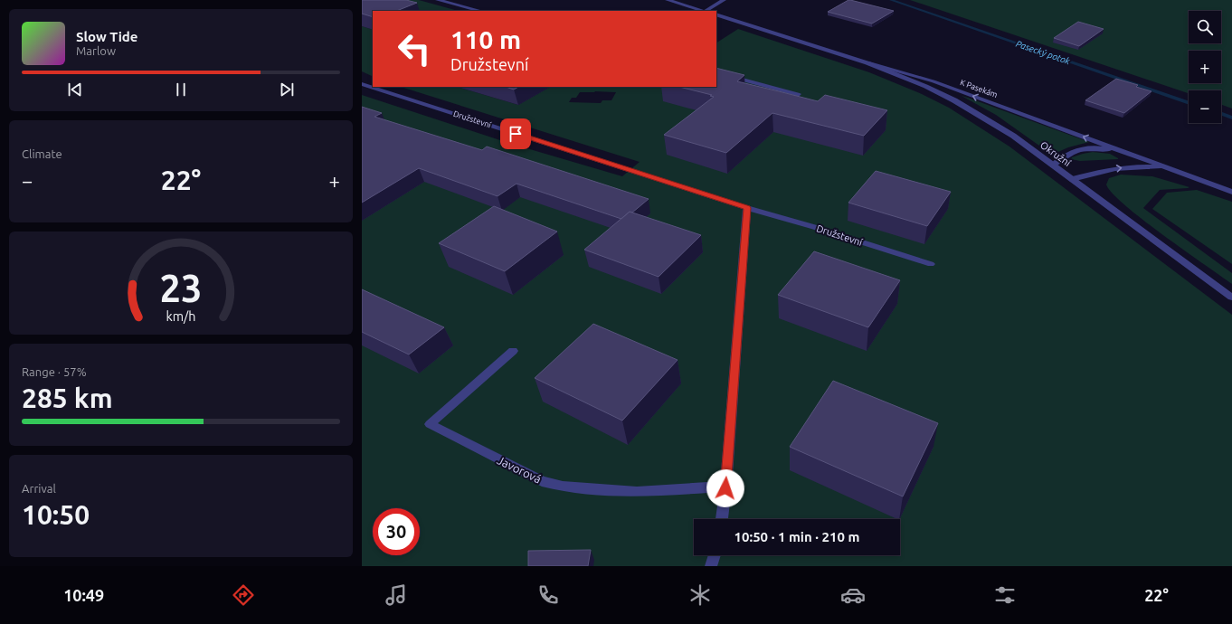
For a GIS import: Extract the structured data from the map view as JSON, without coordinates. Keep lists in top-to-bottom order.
{
  "streets": {
    "street": [
      "K Pasekám",
      "Družstevní",
      "Okružní",
      "Javorová"
    ]
  },
  "crossings": [
    ["K Pasekám", "Okružní"]
  ],
  "one_way": ["K Pasekám"],
  "water": ["Pasecký potok"],
  "page": {
    "map_buttons": ["+", "−"],
    "turn": ["110 m", "Družstevní"],
    "song": ["Slow Tide", "Marlow"],
    "tile": [
      "Climate",
      ["Range · 57%", "285 km"],
      ["Arrival", "10:50"]
    ],
    "heat": ["−", "22°", "+"],
    "limit": "30",
    "trip": "10:50 · 1 min · 210 m",
    "tabs": ["10:49", "22°"],
    "gauge": ["23", "km/h"]
  }
}
